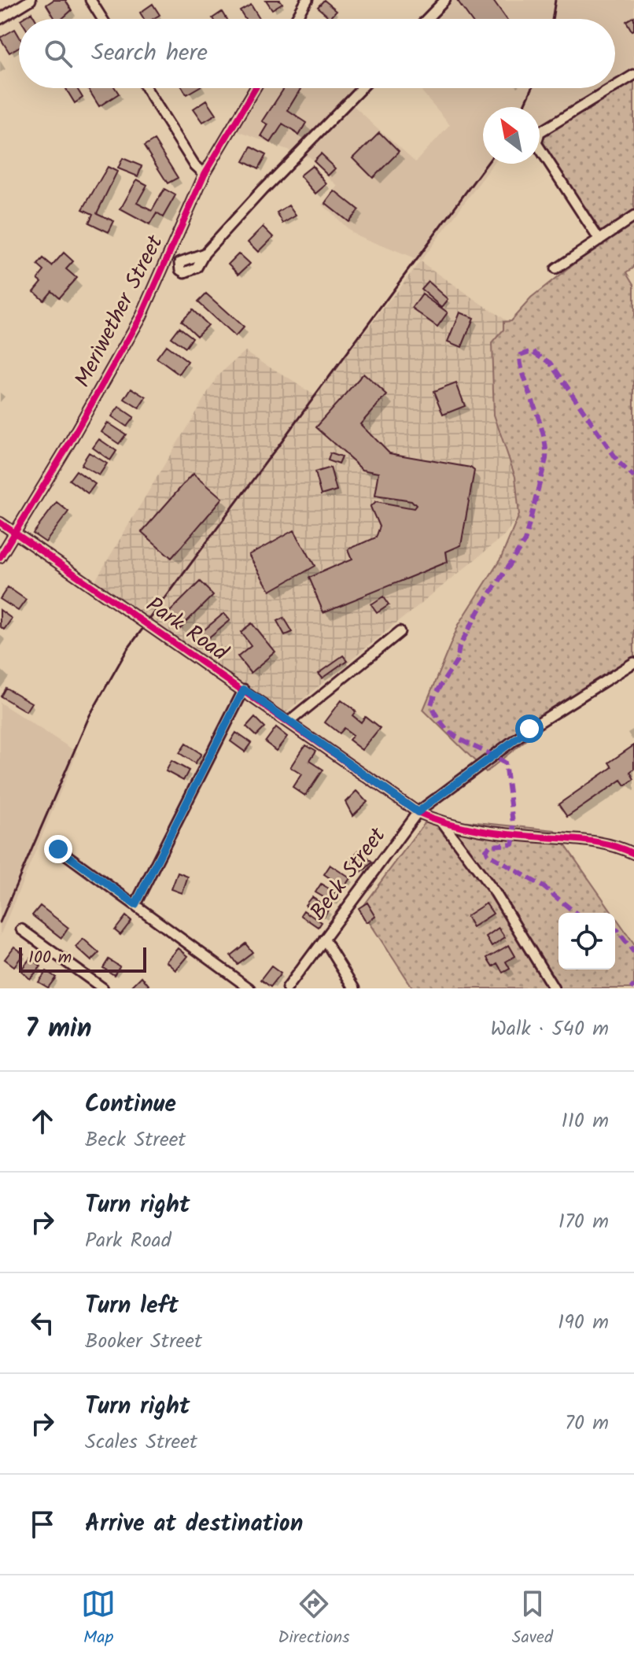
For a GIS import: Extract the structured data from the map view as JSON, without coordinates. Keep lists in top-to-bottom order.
{
  "streets": {
    "street": ["Meriwether Street", "Park Road", "Beck Street"]
  },
  "crossings": [
    ["Meriwether Street", "Park Road"],
    ["Park Road", "Beck Street"]
  ],
  "scale_bar": "100 m",
  "north": "top left",
  "page": {
    "search": "Search here",
    "scale": "100 m",
    "heading": ["7 min", "Walk · 540 m"],
    "list": [
      ["Continue", "Beck Street", "110 m"],
      ["Turn right", "Park Road", "170 m"],
      ["Turn left", "Booker Street", "190 m"],
      ["Turn right", "Scales Street", "70 m"],
      "Arrive at destination"
    ],
    "nav": ["Map", "Directions", "Saved"]
  }
}
